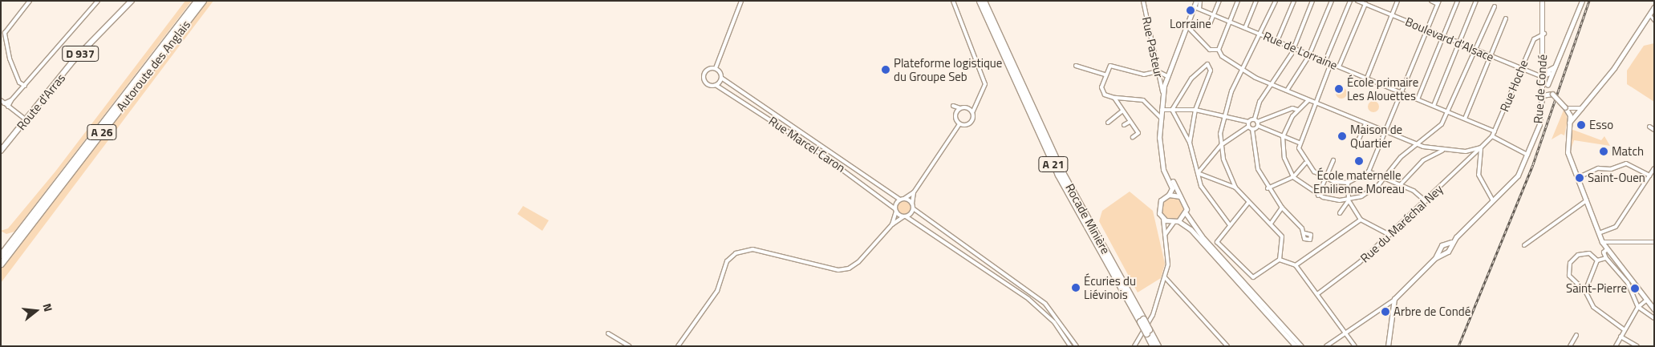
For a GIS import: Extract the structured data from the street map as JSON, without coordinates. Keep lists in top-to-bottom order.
{
  "streets": {
    "highway": [
      "Autoroute des Anglais",
      "A 26",
      "A 21",
      "Rocade Minière"
    ],
    "main road": ["D 937", "Rue de Condé", "Route d'Arras"],
    "street": [
      "Boulevard d'Alsace",
      "Rue Pasteur",
      "Rue de Lorraine",
      "Rue Hoche",
      "Rue Marcel Caron",
      "Rue du Maréchal Ney"
    ]
  },
  "crossings": [
    ["Boulevard d'Alsace", "Rue Hoche"],
    ["Boulevard d'Alsace", "Rue de Condé"],
    ["Rue de Lorraine", "Rue Hoche"],
    ["Rue Hoche", "Rue du Maréchal Ney"]
  ],
  "places": [
    "Lorraine",
    "Plateforme logistique du Groupe Seb",
    "École primaire Les Alouettes",
    "Esso",
    "Maison de Quartier",
    "Match",
    "École maternelle Emilienne Moreau",
    "Saint-Ouen",
    "Écuries du Liévinois",
    "Saint-Pierre",
    "Arbre de Condé"
  ],
  "north": "right"
}
